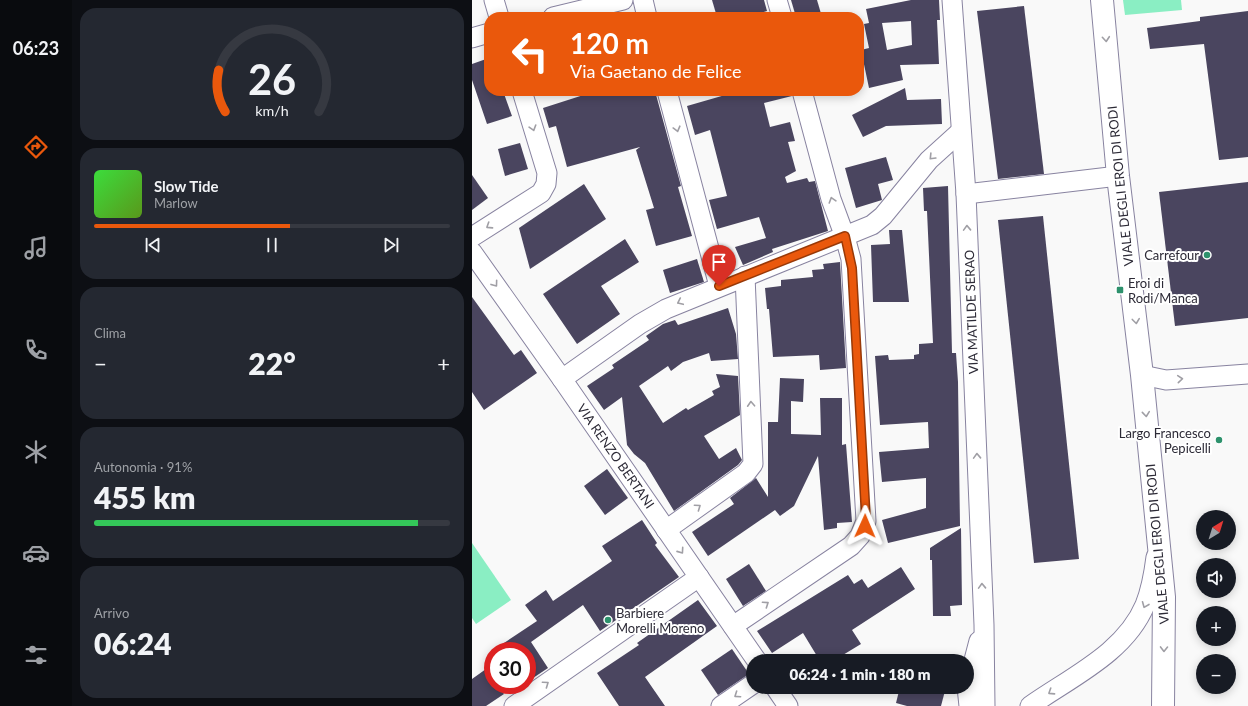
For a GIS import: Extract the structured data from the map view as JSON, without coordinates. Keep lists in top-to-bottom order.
{
  "streets": {
    "main road": ["VIALE DEGLI EROI DI RODI"],
    "street": ["VIA MATILDE SERAO", "VIA RENZO BERTANI"]
  },
  "one_way": ["VIALE DEGLI EROI DI RODI", "VIA MATILDE SERAO", "VIA RENZO BERTANI"],
  "places": {
    "other": ["Carrefour", "Largo Francesco Pepicelli", "Barbiere Morelli Moreno"],
    "transit": ["Eroi di Rodi/Manca"]
  },
  "north": "top right",
  "page": {
    "tabs": "06:23",
    "turn": ["120 m", "Via Gaetano de Felice"],
    "song": ["Slow Tide", "Marlow"],
    "tile": [
      "Clima",
      ["Autonomia · 91%", "455 km"],
      ["Arrivo", "06:24"]
    ],
    "heat": ["−", "22°", "+"],
    "map_buttons": ["+", "−"],
    "limit": "30",
    "trip": "06:24 · 1 min · 180 m",
    "gauge": ["26", "km/h"]
  }
}
